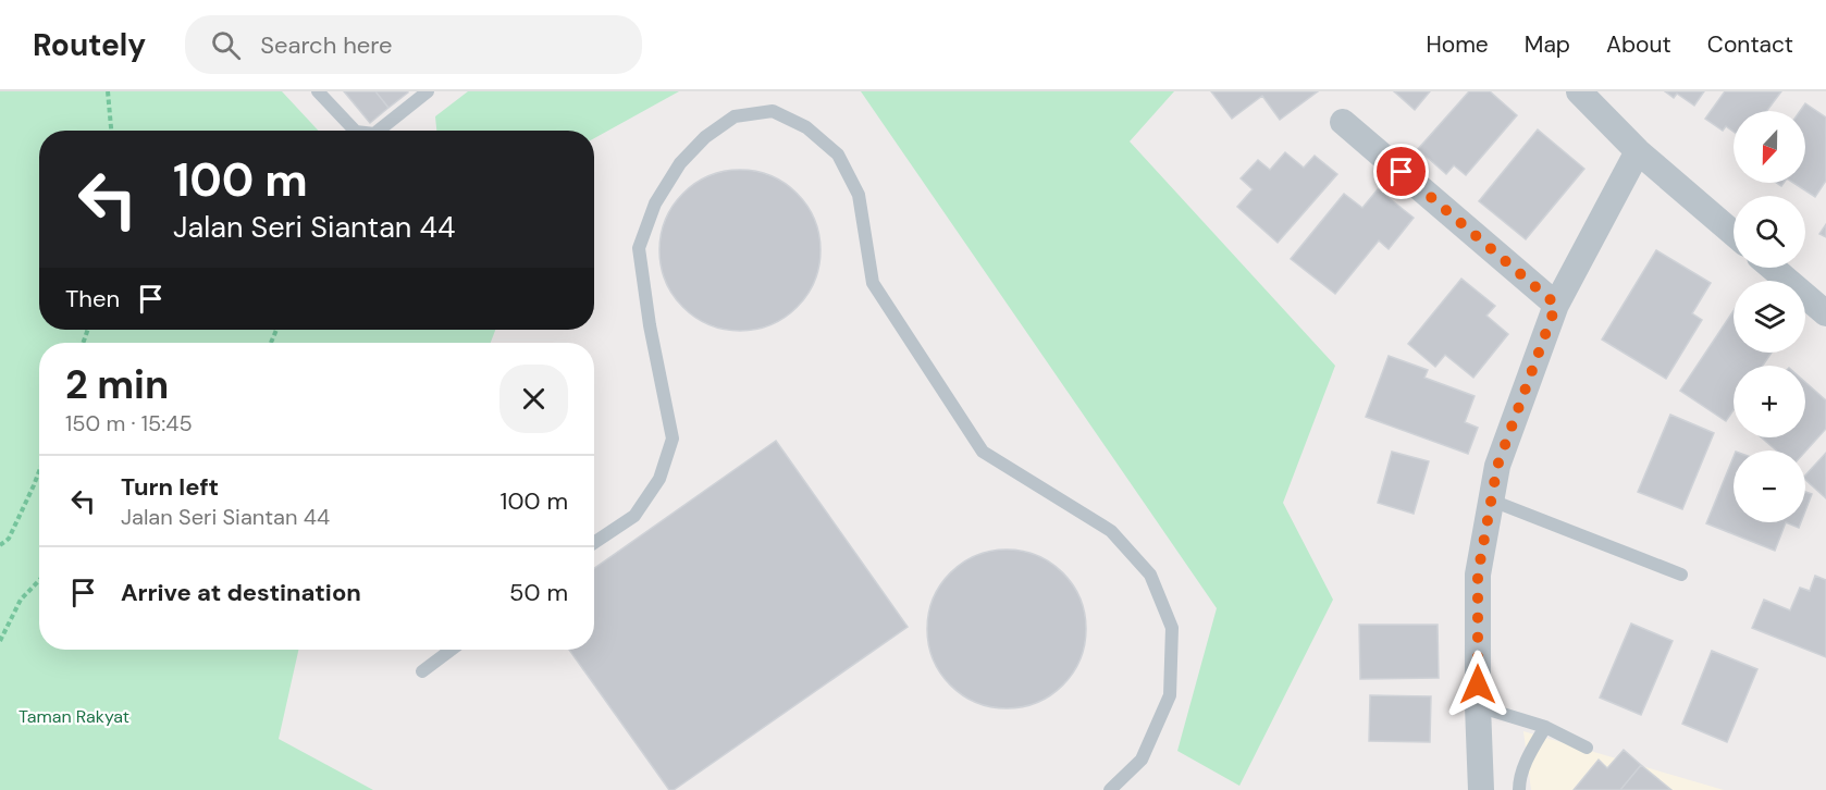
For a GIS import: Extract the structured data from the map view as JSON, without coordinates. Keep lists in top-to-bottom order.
{
  "parks": ["Taman Rakyat"],
  "north": "bottom",
  "page": {
    "header": "Routely",
    "search": "Search here",
    "nav": [
      "Home",
      "Map",
      "About",
      "Contact"
    ],
    "map_buttons": ["+", "−"],
    "turn": ["100 m", "Jalan Seri Siantan 44"],
    "then": "Then",
    "heading": ["2 min", "150 m · 15:45"],
    "list": [
      {
        "name": "Turn left",
        "note": "Jalan Seri Siantan 44",
        "value": "100 m"
      },
      {
        "name": "Arrive at destination",
        "value": "50 m"
      }
    ]
  }
}
